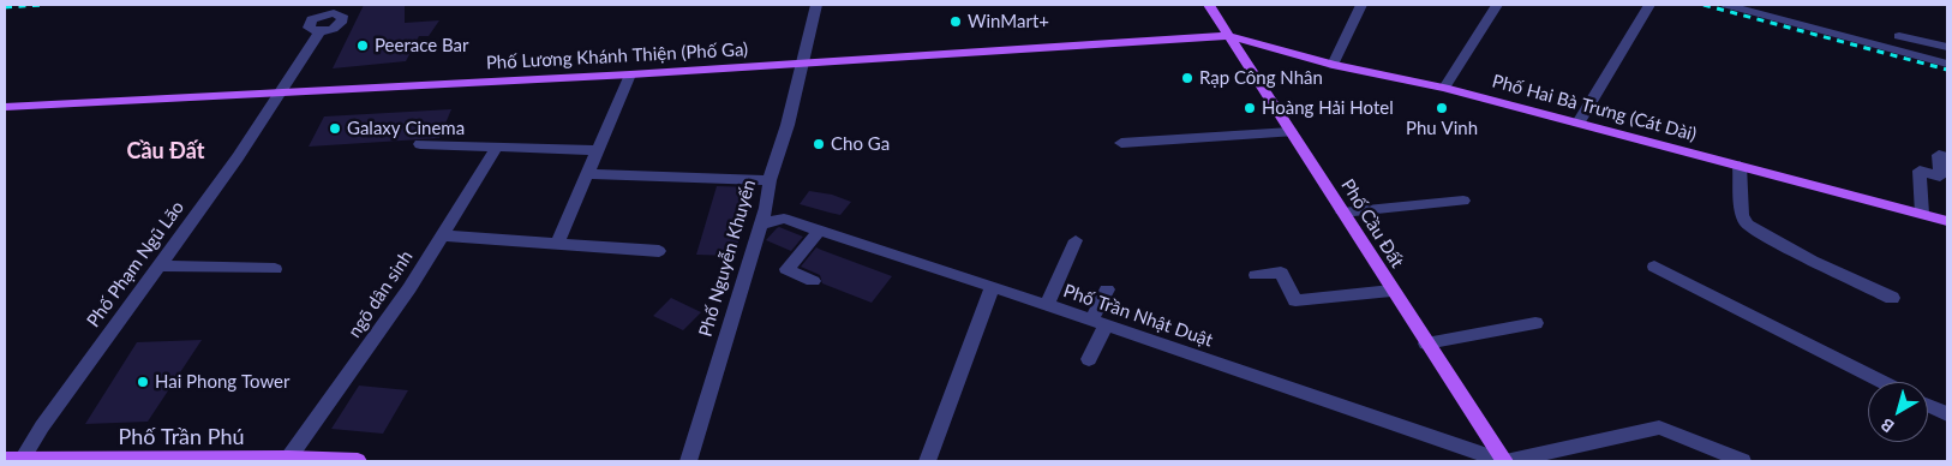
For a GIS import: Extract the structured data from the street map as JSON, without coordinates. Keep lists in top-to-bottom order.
{
  "streets": {
    "main road": [
      "Phố Lương Khánh Thiện (Phố Ga)",
      "Phố Hai Bà Trưng (Cát Dài)",
      "Phố Cầu Đất",
      "Phố Trần Phú"
    ],
    "street": [
      "Phố Nguyễn Khuyến",
      "Phố Phạm Ngũ Lão",
      "ngõ dân sinh",
      "Phố Trần Nhật Duật"
    ]
  },
  "crossings": [
    ["Phố Lương Khánh Thiện (Phố Ga)", "Phố Hai Bà Trưng (Cát Dài)"],
    ["Phố Lương Khánh Thiện (Phố Ga)", "Phố Cầu Đất"],
    ["Phố Lương Khánh Thiện (Phố Ga)", "Phố Nguyễn Khuyến"],
    ["Phố Lương Khánh Thiện (Phố Ga)", "Phố Phạm Ngũ Lão"],
    ["Phố Hai Bà Trưng (Cát Dài)", "Phố Cầu Đất"],
    ["Phố Cầu Đất", "Phố Trần Nhật Duật"],
    ["Phố Nguyễn Khuyến", "Phố Trần Nhật Duật"],
    ["Phố Phạm Ngũ Lão", "Phố Trần Phú"],
    ["ngõ dân sinh", "Phố Trần Phú"]
  ],
  "districts": ["Cầu Đất"],
  "places": [
    "WinMart+",
    "Peerace Bar",
    "Rạp Công Nhân",
    "Hoàng Hải Hotel",
    "Phu Vinh",
    "Galaxy Cinema",
    "Cho Ga",
    "Hai Phong Tower"
  ],
  "north": "bottom left"
}
